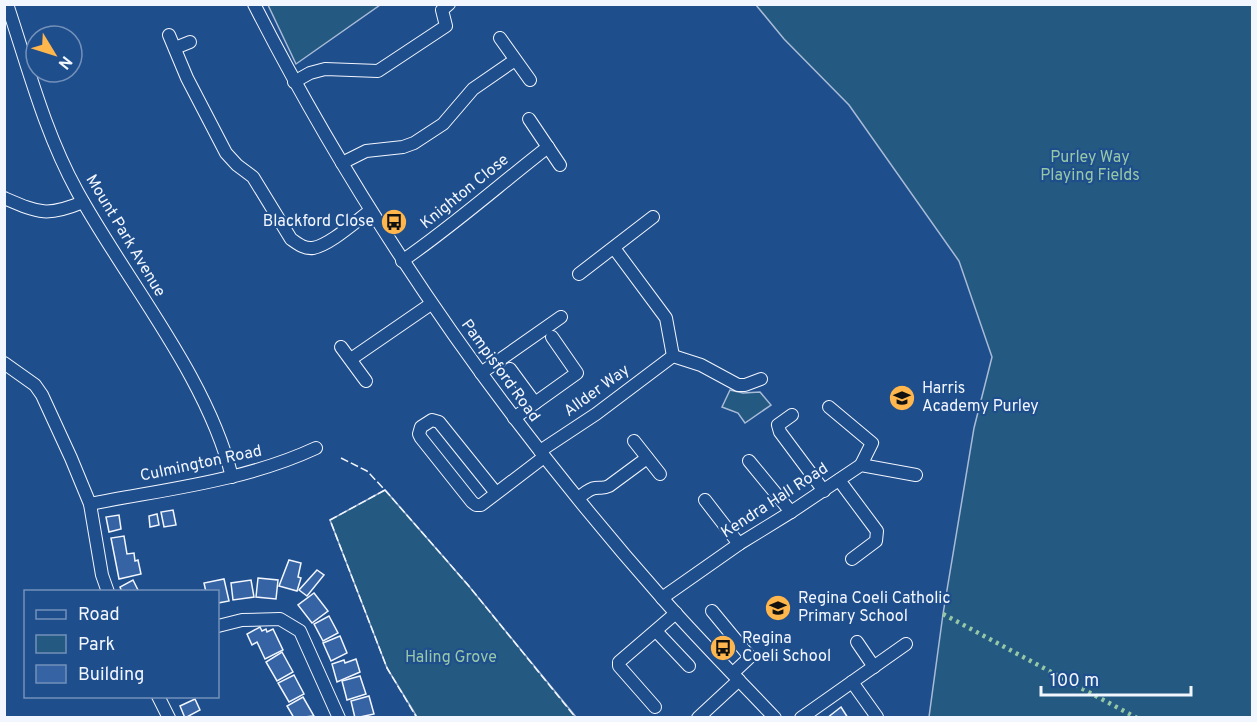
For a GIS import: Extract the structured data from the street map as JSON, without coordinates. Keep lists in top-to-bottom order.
{
  "streets": {
    "street": [
      "Knighton Close",
      "Mount Park Avenue",
      "Pampisford Road",
      "Allder Way",
      "Culmington Road",
      "Kendra Hall Road"
    ]
  },
  "crossings": [
    ["Knighton Close", "Pampisford Road"],
    ["Mount Park Avenue", "Culmington Road"],
    ["Pampisford Road", "Allder Way"],
    ["Pampisford Road", "Kendra Hall Road"]
  ],
  "parks": ["Purley Way Playing Fields", "Haling Grove"],
  "places": {
    "bus stop": ["Blackford Close", "Regina Coeli School"],
    "school or university": ["Harris Academy Purley", "Regina Coeli Catholic Primary School"]
  },
  "legend": ["Road", "Park", "Building"],
  "scale_bar": "100 m",
  "north": "bottom right"
}
